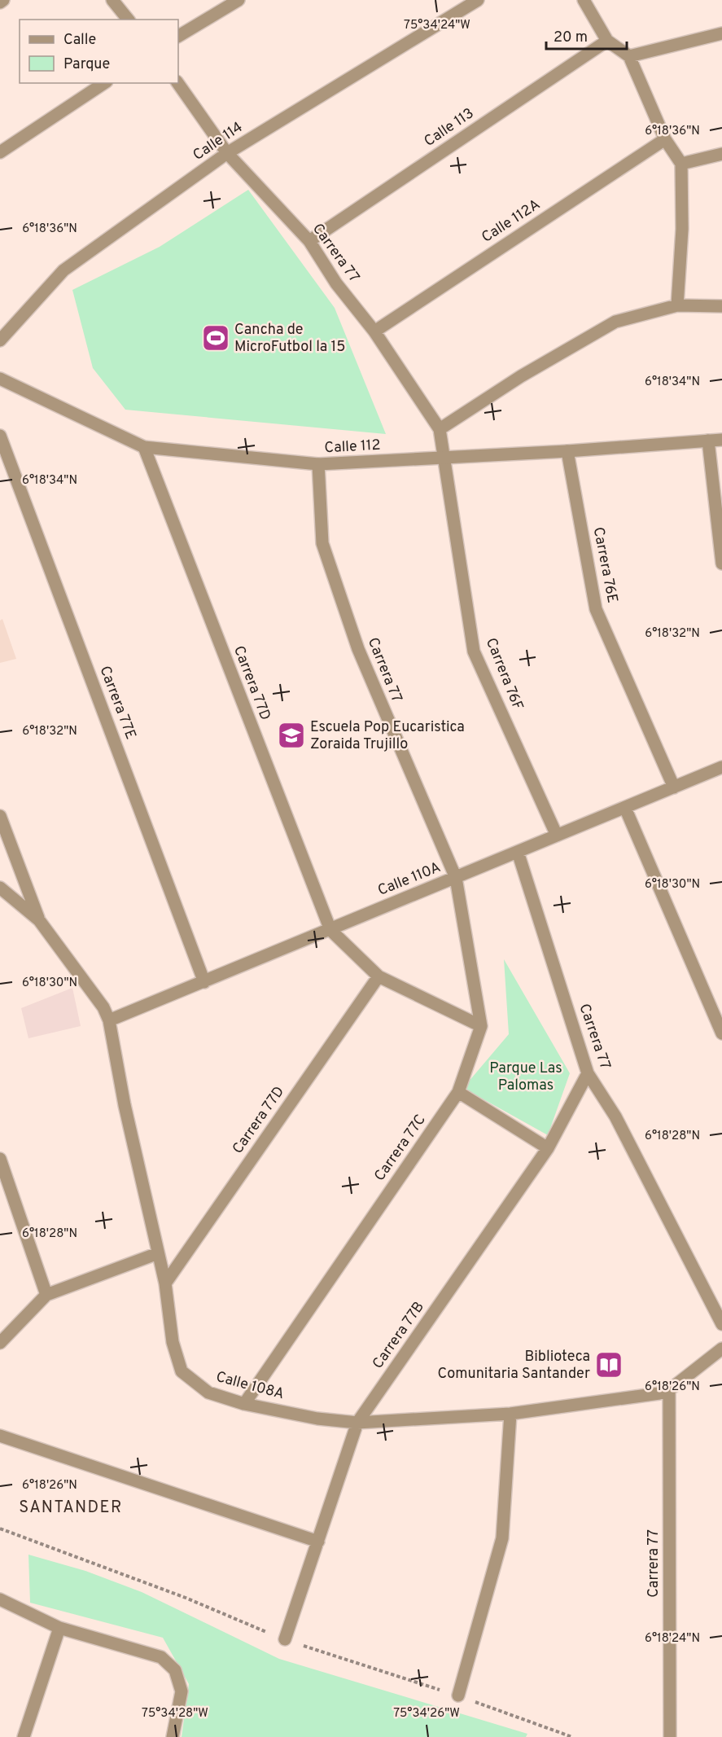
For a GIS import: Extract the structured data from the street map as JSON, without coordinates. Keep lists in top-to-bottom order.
{
  "streets": {
    "street": [
      "Calle 113",
      "Calle 114",
      "Calle 112A",
      "Carrera 77",
      "Calle 112",
      "Carrera 76E",
      "Carrera 76F",
      "Carrera 77D",
      "Carrera 77E",
      "Calle 110A",
      "Carrera 77C",
      "Carrera 77B",
      "Calle 108A"
    ]
  },
  "crossings": [
    ["Calle 113", "Carrera 77"],
    ["Calle 114", "Carrera 77"],
    ["Calle 112A", "Carrera 77"],
    ["Carrera 77", "Calle 112"],
    ["Carrera 77", "Carrera 76F"],
    ["Carrera 77", "Calle 110A"],
    ["Carrera 77", "Carrera 77C"],
    ["Carrera 77", "Carrera 77B"],
    ["Carrera 77", "Calle 108A"],
    ["Calle 112", "Carrera 76E"],
    ["Calle 112", "Carrera 76F"],
    ["Calle 112", "Carrera 77D"],
    ["Carrera 76E", "Calle 110A"],
    ["Carrera 76F", "Calle 110A"],
    ["Carrera 77D", "Calle 110A"],
    ["Carrera 77D", "Calle 108A"],
    ["Carrera 77E", "Calle 110A"],
    ["Calle 110A", "Carrera 77C"],
    ["Calle 110A", "Calle 108A"],
    ["Carrera 77C", "Calle 108A"],
    ["Carrera 77B", "Calle 108A"]
  ],
  "districts": ["SANTANDER"],
  "parks": ["Parque Las Palomas"],
  "places": {
    "sports": ["Cancha de MicroFutbol la 15"],
    "school or university": ["Escuela Pop Eucaristica Zoraida Trujillo"],
    "library": ["Biblioteca Comunitaria Santander"]
  },
  "legend": ["Calle", "Parque"],
  "scale_bar": "20 m",
  "coordinates": [
    "75°34'24\"W",
    "6°18'36\"N",
    "6°18'34\"N",
    "6°18'32\"N",
    "6°18'30\"N",
    "6°18'28\"N",
    "6°18'26\"N",
    "6°18'24\"N",
    "75°34'28\"W",
    "75°34'26\"W"
  ]
}
